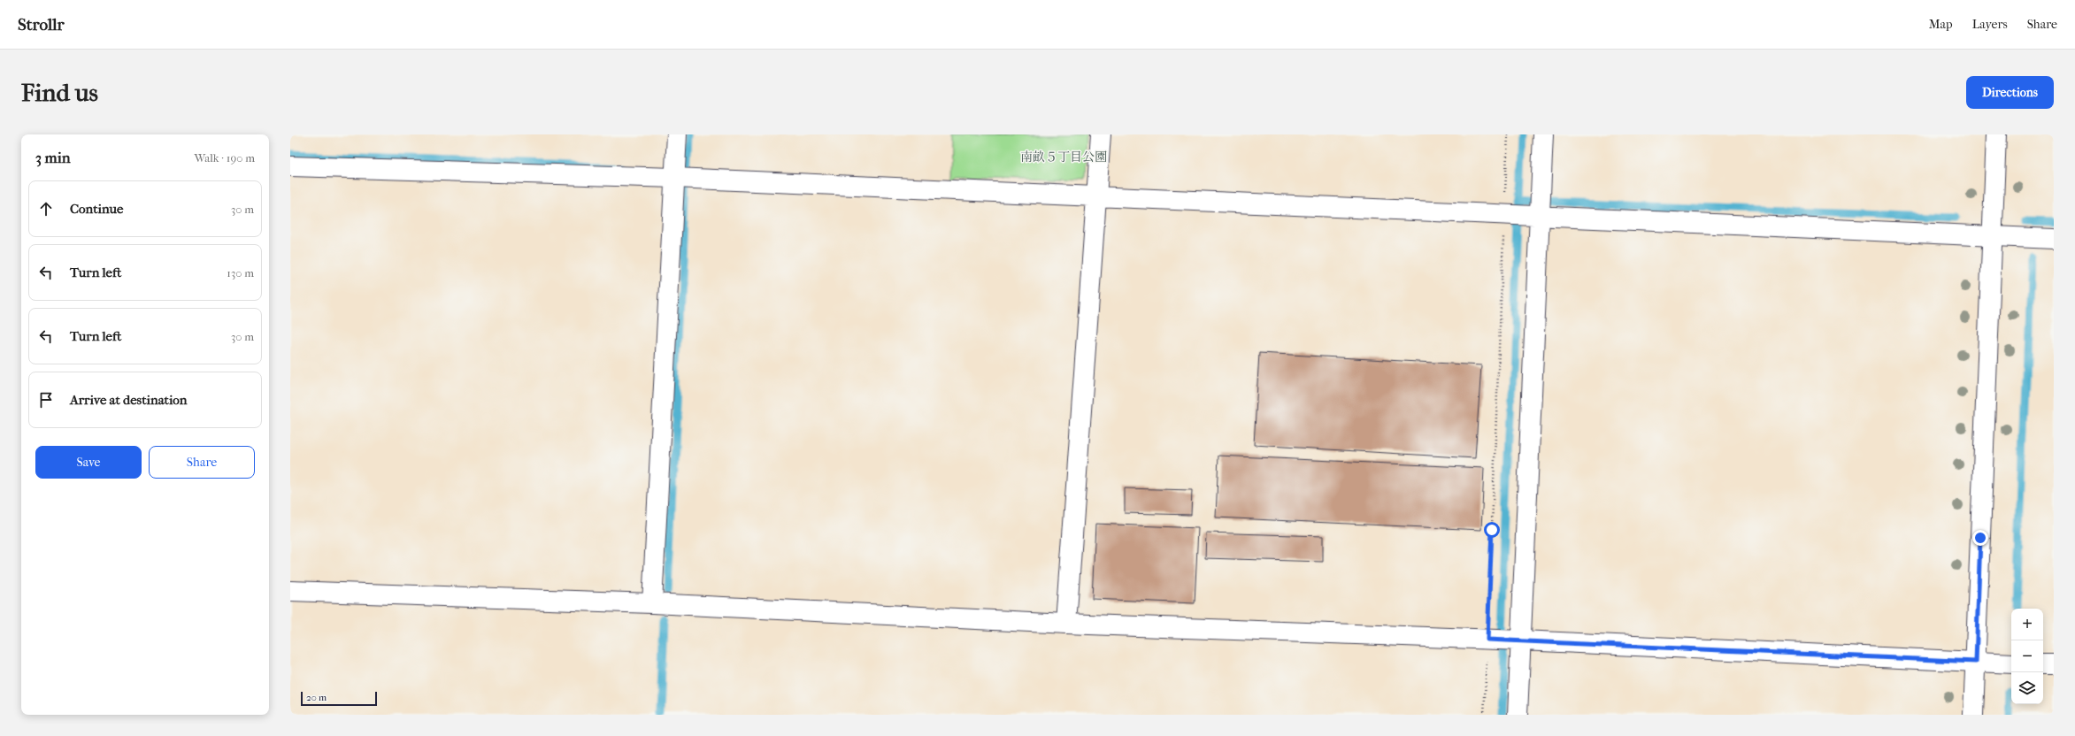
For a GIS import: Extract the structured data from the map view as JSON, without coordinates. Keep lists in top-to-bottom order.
{
  "parks": ["南畝５丁目公園"],
  "scale_bar": "20 m",
  "page": {
    "header": "Strollr",
    "nav": ["Map", "Layers", "Share"],
    "buttons": [
      "Directions",
      ["Save", "Share"]
    ],
    "title": "Find us",
    "heading": ["3 min", "Walk · 190 m"],
    "list": [
      ["Continue", "30 m"],
      ["Turn left", "130 m"],
      ["Turn left", "30 m"],
      "Arrive at destination"
    ],
    "map_buttons": ["+", "−"],
    "scale": "20 m"
  }
}
